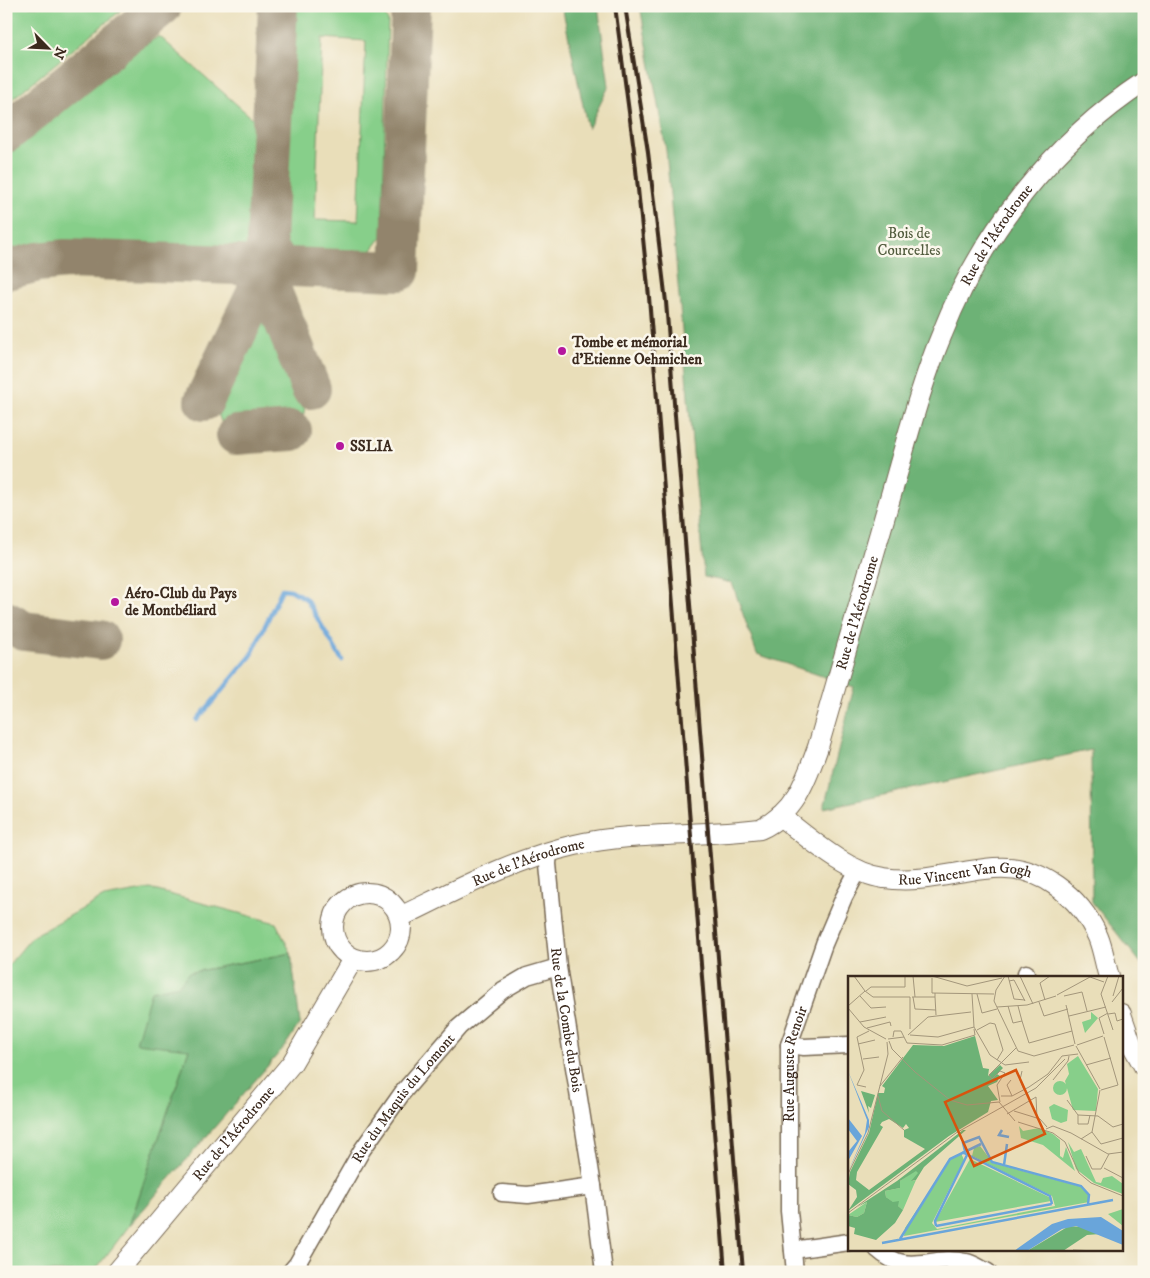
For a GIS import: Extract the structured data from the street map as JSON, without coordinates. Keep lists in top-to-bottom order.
{
  "streets": {
    "street": [
      "Rue de l'Aérodrome",
      "Rue Vincent Van Gogh",
      "Rue de la Combe du Bois",
      "Rue Auguste Renoir",
      "Rue du Maquis du Lomont"
    ]
  },
  "crossings": [
    ["Rue de l'Aérodrome", "Rue Vincent Van Gogh"],
    ["Rue de l'Aérodrome", "Rue de la Combe du Bois"],
    ["Rue Vincent Van Gogh", "Rue Auguste Renoir"],
    ["Rue de la Combe du Bois", "Rue du Maquis du Lomont"]
  ],
  "parks": ["Bois de Courcelles"],
  "places": ["Tombe et mémorial d'Etienne Oehmichen", "SSLIA", "Aéro-Club du Pays de Montbéliard"],
  "north": "bottom right"
}
